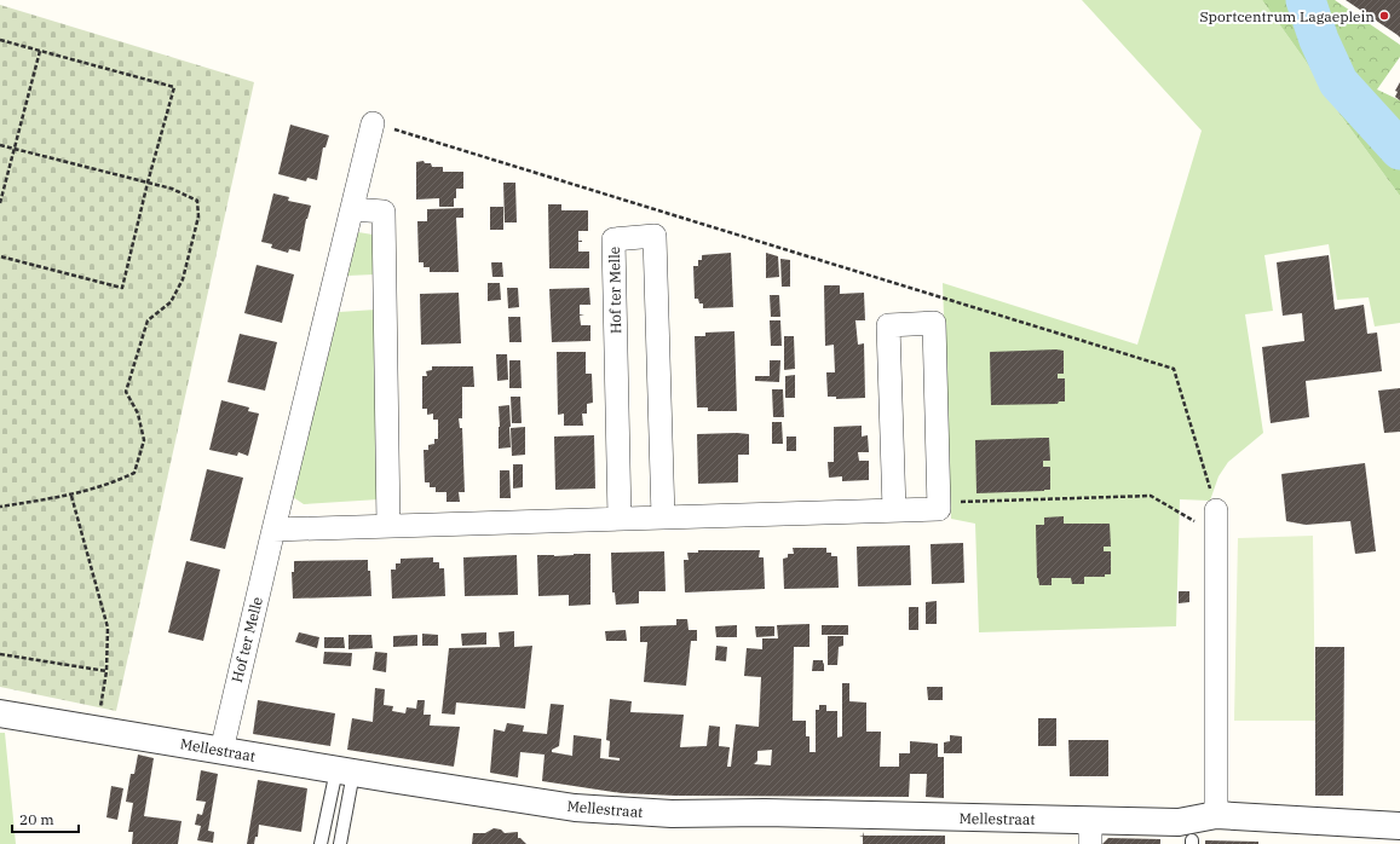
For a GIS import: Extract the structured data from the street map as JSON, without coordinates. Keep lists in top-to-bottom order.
{
  "streets": {
    "street": ["Hof ter Melle", "Mellestraat"]
  },
  "crossings": [
    ["Hof ter Melle", "Mellestraat"]
  ],
  "places": ["Sportcentrum Lagaeplein"],
  "scale_bar": "20 m"
}
